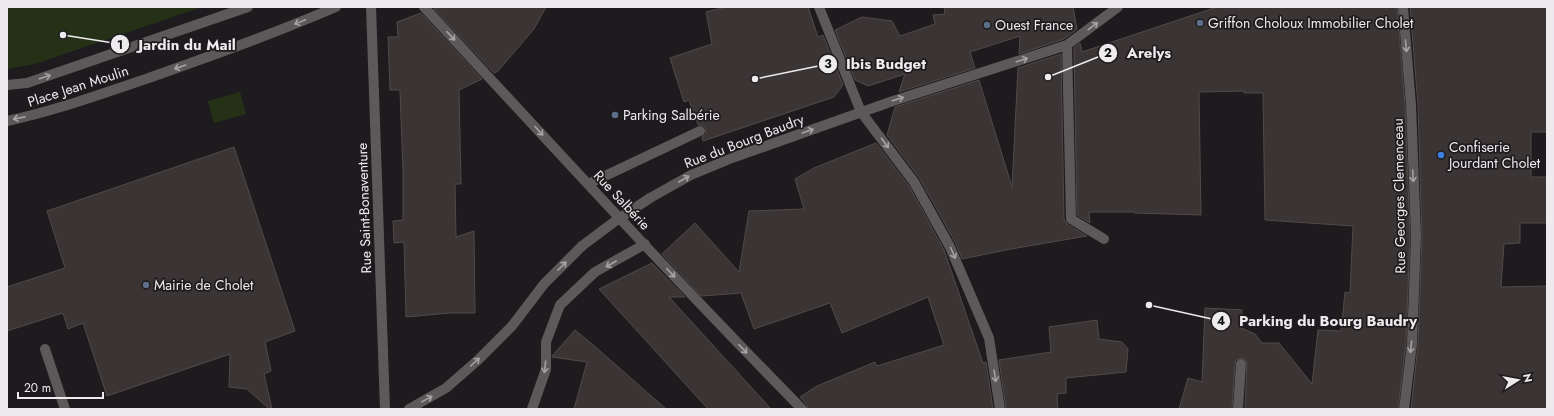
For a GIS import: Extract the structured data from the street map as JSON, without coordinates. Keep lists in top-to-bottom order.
{
  "streets": {
    "street": [
      "Place Jean Moulin",
      "Rue du Bourg Baudry",
      "Rue Georges Clemenceau",
      "Rue Salbérie",
      "Rue Saint-Bonaventure"
    ]
  },
  "one_way": ["Rue du Bourg Baudry", "Rue Georges Clemenceau", "Rue Salbérie"],
  "places": [
    "Griffon Choloux Immobilier Cholet",
    "Ouest France",
    "Jardin du Mail",
    "Arelys",
    "Ibis Budget",
    "Parking Salbérie",
    "Confiserie Jourdant Cholet",
    "Mairie de Cholet",
    "Parking du Bourg Baudry"
  ],
  "scale_bar": "20 m",
  "north": "right"
}
